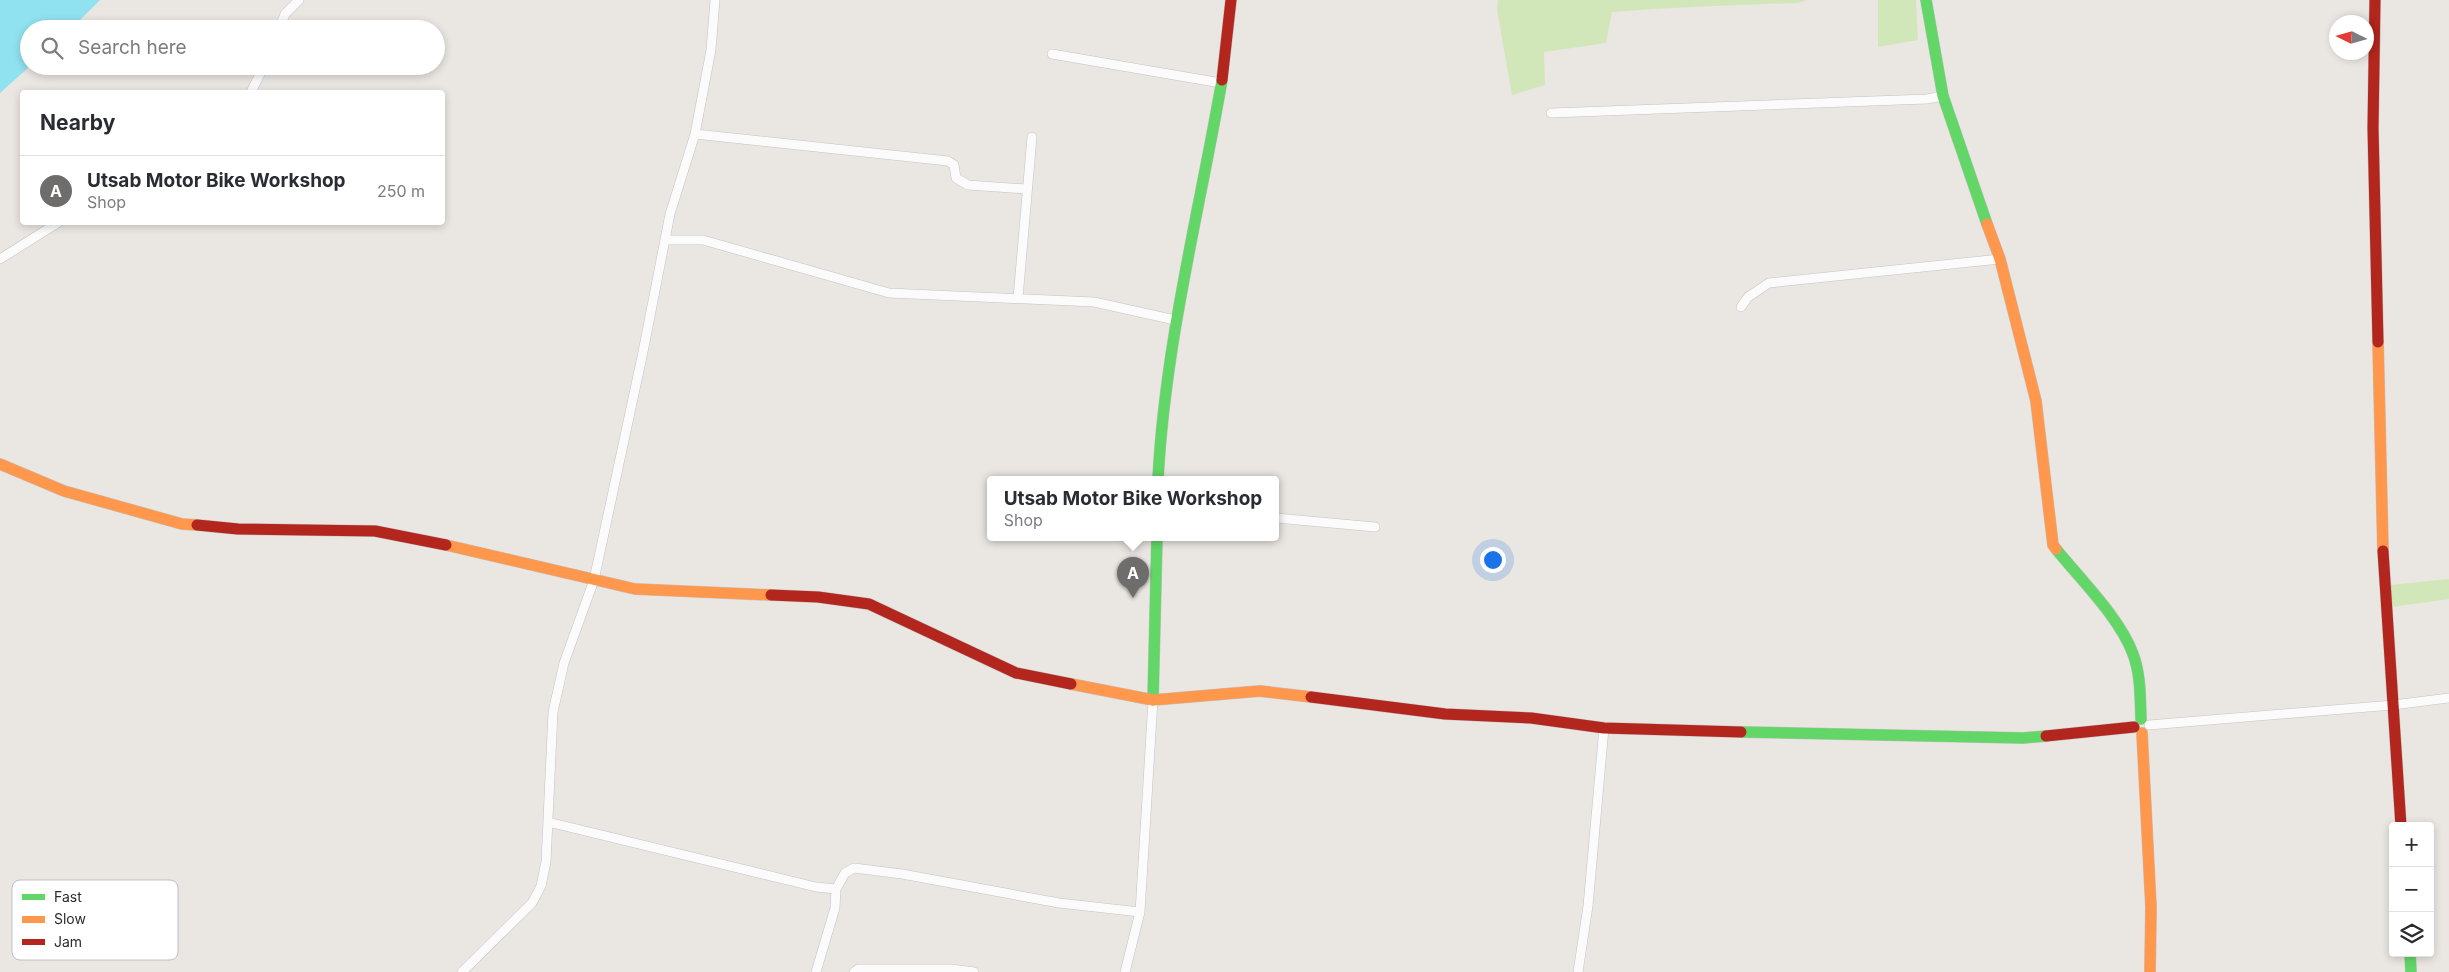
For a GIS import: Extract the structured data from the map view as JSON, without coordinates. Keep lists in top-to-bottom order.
{
  "legend": ["Fast", "Slow", "Jam"],
  "north": "left",
  "page": {
    "search": "Search here",
    "heading": "Nearby",
    "list": [
      {
        "mark": "A",
        "name": "Utsab Motor Bike Workshop",
        "note": "Shop",
        "value": "250 m"
      }
    ],
    "popup": ["Utsab Motor Bike Workshop", "Shop"],
    "pins": "A",
    "map_buttons": ["+", "−"]
  }
}
